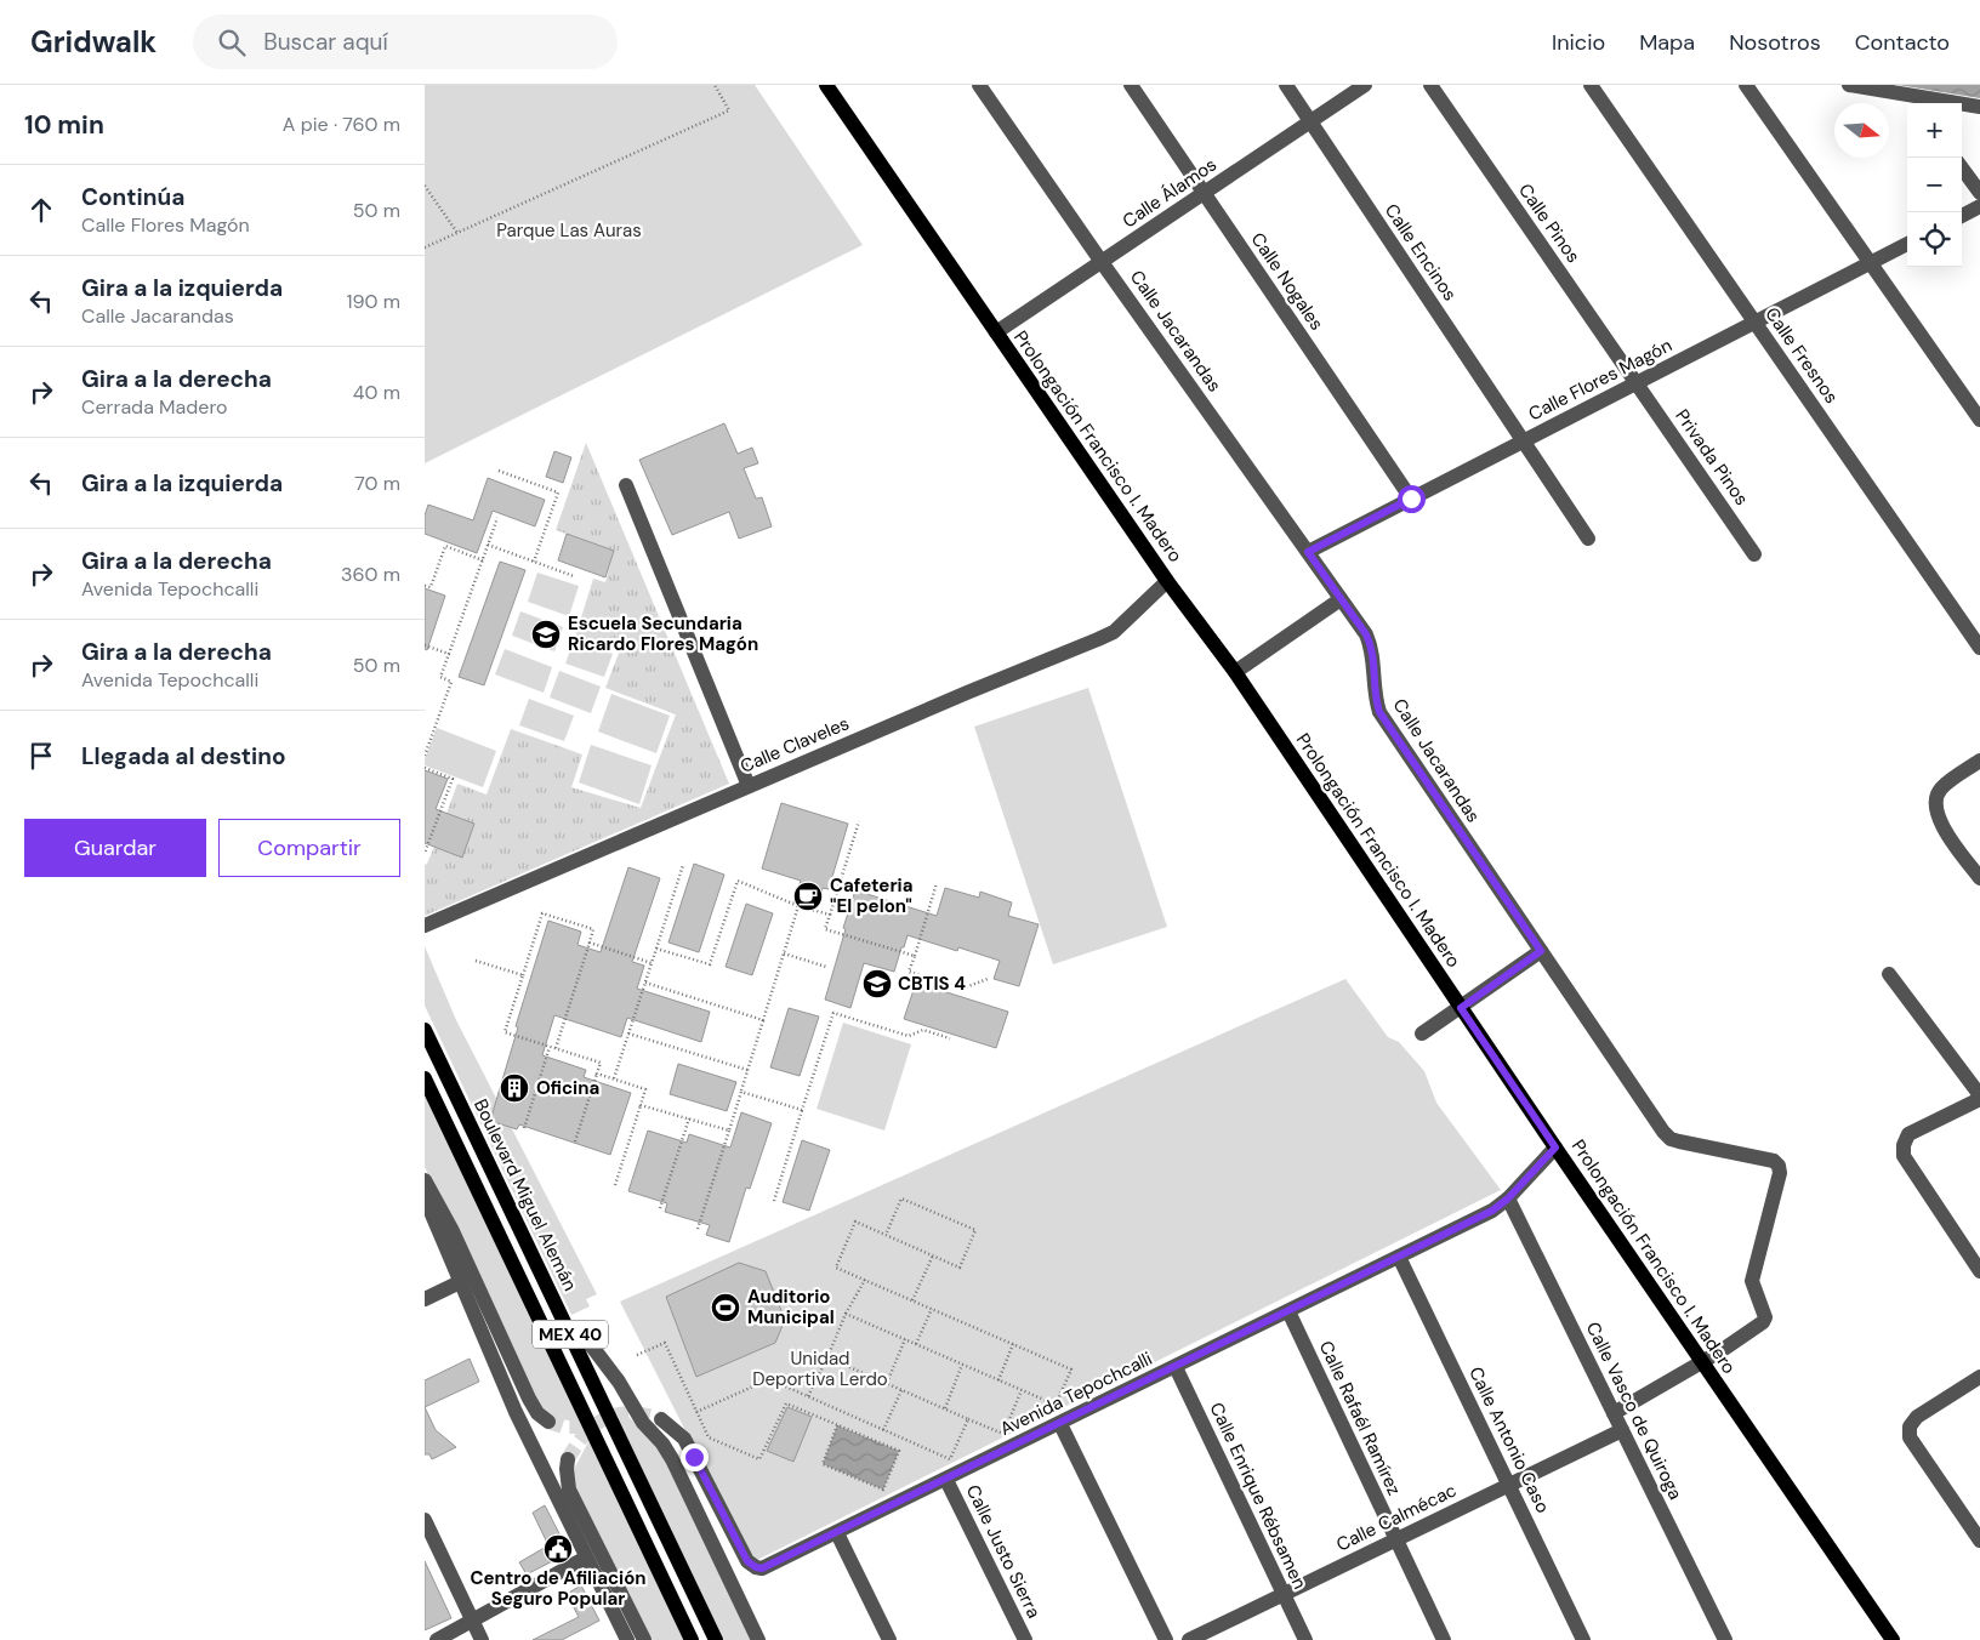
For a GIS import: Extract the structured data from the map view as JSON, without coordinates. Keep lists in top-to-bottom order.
{
  "streets": {
    "main road": ["Prolongación Francisco I. Madero", "Boulevard Miguel Alemán", "MEX 40"],
    "street": [
      "Calle Álamos",
      "Calle Pinos",
      "Calle Encinos",
      "Calle Nogales",
      "Calle Jacarandas",
      "Calle Fresnos",
      "Calle Flores Magón",
      "Privada Pinos",
      "Calle Claveles",
      "Avenida Tepochcalli",
      "Calle Vasco de Quiroga",
      "Calle Rafaél Ramírez",
      "Calle Antonio Caso",
      "Calle Enrique Rébsamen",
      "Calle Calmécac",
      "Calle Justo Sierra"
    ]
  },
  "crossings": [
    ["Calle Álamos", "Calle Encinos"],
    ["Calle Álamos", "Calle Nogales"],
    ["Calle Álamos", "Calle Jacarandas"],
    ["Calle Álamos", "Prolongación Francisco I. Madero"],
    ["Calle Pinos", "Calle Flores Magón"],
    ["Calle Pinos", "Privada Pinos"],
    ["Calle Encinos", "Calle Flores Magón"],
    ["Calle Nogales", "Calle Flores Magón"],
    ["Calle Jacarandas", "Calle Flores Magón"],
    ["Calle Jacarandas", "Prolongación Francisco I. Madero"],
    ["Calle Fresnos", "Calle Flores Magón"],
    ["Calle Flores Magón", "Privada Pinos"],
    ["Prolongación Francisco I. Madero", "Calle Claveles"],
    ["Prolongación Francisco I. Madero", "Avenida Tepochcalli"],
    ["Avenida Tepochcalli", "Calle Vasco de Quiroga"],
    ["Avenida Tepochcalli", "Calle Rafaél Ramírez"],
    ["Avenida Tepochcalli", "Calle Antonio Caso"],
    ["Avenida Tepochcalli", "Calle Enrique Rébsamen"],
    ["Avenida Tepochcalli", "Calle Justo Sierra"],
    ["Calle Vasco de Quiroga", "Calle Calmécac"],
    ["Calle Rafaél Ramírez", "Calle Calmécac"],
    ["Calle Antonio Caso", "Calle Calmécac"],
    ["Calle Enrique Rébsamen", "Calle Calmécac"]
  ],
  "parks": ["Parque Las Auras", "Unidad Deportiva Lerdo"],
  "places": {
    "school or university": ["Escuela Secundaria Ricardo Flores Magón", "CBTIS 4"],
    "cafe": ["Cafeteria \"El pelon\""],
    "building": ["Oficina"],
    "sports": ["Auditorio Municipal"],
    "public building": ["Centro de Afiliación Seguro Popular"]
  },
  "north": "right",
  "page": {
    "header": "Gridwalk",
    "search": "Buscar aquí",
    "nav": [
      "Inicio",
      "Mapa",
      "Nosotros",
      "Contacto"
    ],
    "heading": ["10 min", "A pie · 760 m"],
    "map_buttons": ["+", "−"],
    "list": [
      ["Continúa", "Calle Flores Magón", "50 m"],
      ["Gira a la izquierda", "Calle Jacarandas", "190 m"],
      ["Gira a la derecha", "Cerrada Madero", "40 m"],
      ["Gira a la izquierda", "70 m"],
      ["Gira a la derecha", "Avenida Tepochcalli", "360 m"],
      ["Gira a la derecha", "Avenida Tepochcalli", "50 m"],
      "Llegada al destino"
    ],
    "buttons": ["Guardar", "Compartir"]
  }
}
